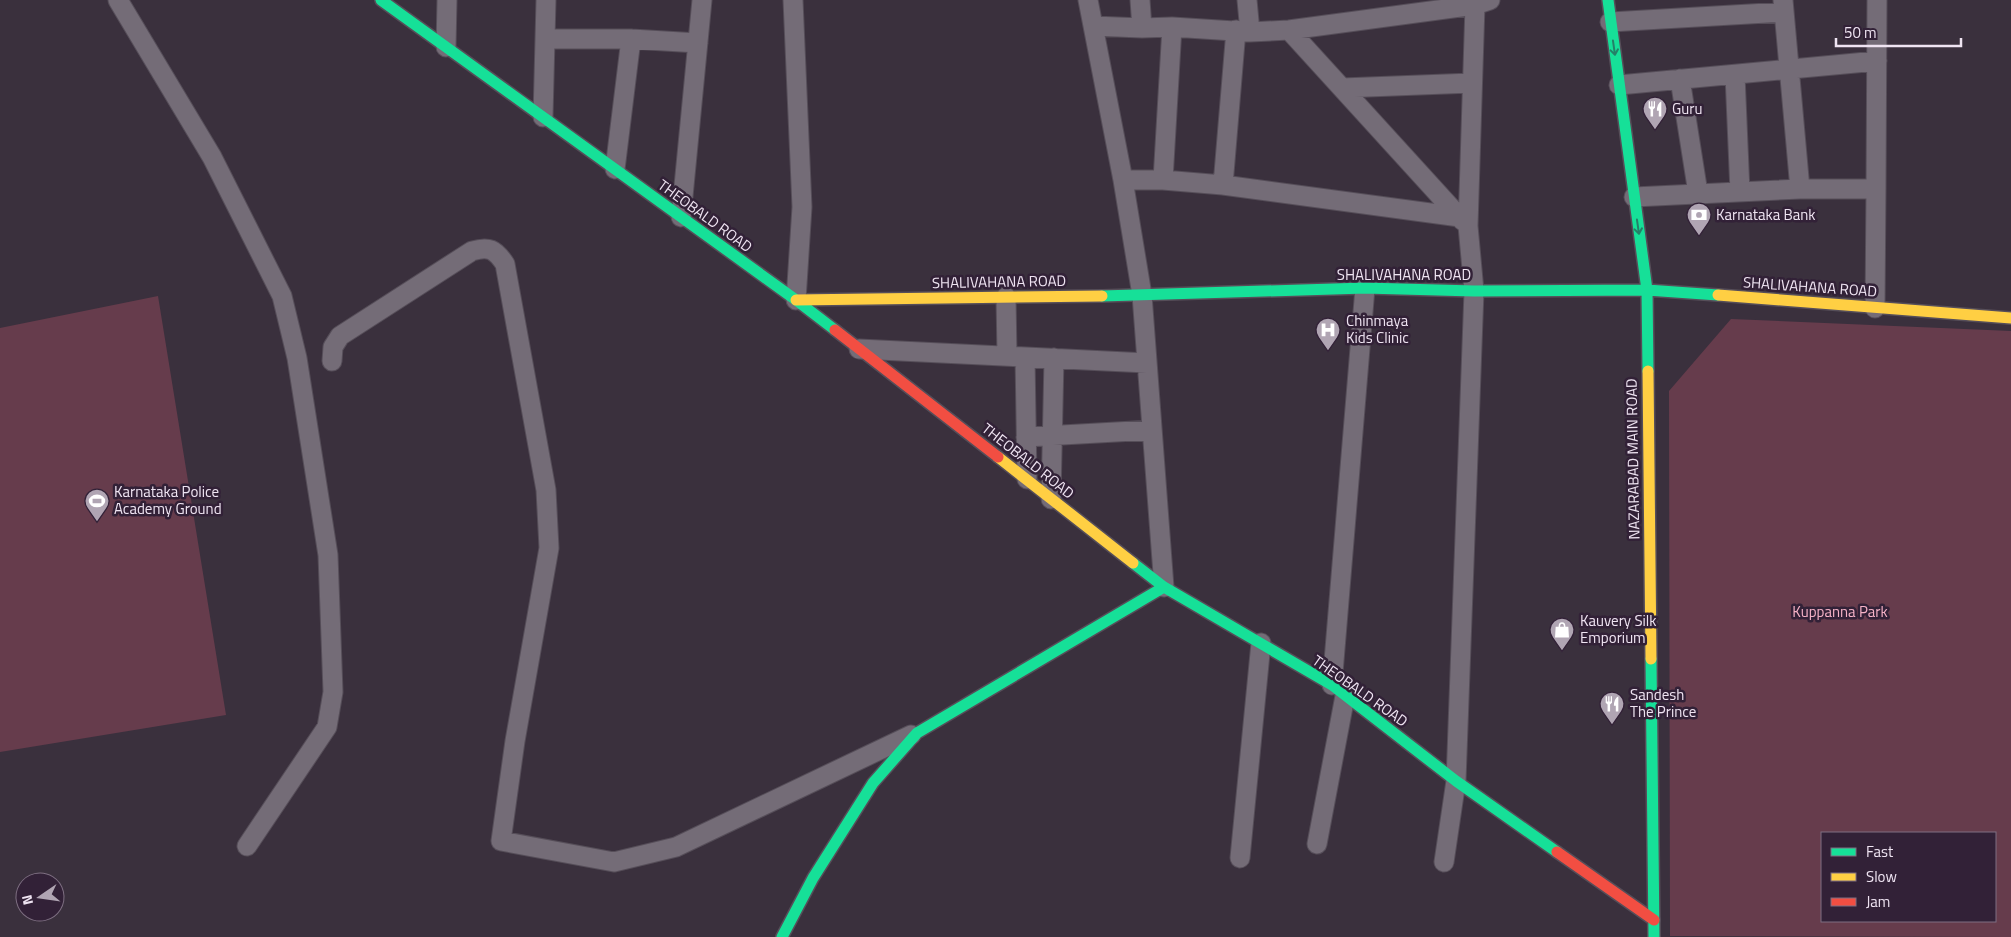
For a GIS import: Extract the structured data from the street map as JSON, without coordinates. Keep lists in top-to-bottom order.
{
  "streets": {
    "main road": ["THEOBALD ROAD", "SHALIVAHANA ROAD", "NAZARABAD MAIN ROAD"]
  },
  "crossings": [
    ["THEOBALD ROAD", "SHALIVAHANA ROAD"],
    ["THEOBALD ROAD", "NAZARABAD MAIN ROAD"],
    ["SHALIVAHANA ROAD", "NAZARABAD MAIN ROAD"]
  ],
  "parks": ["Kuppanna Park"],
  "places": {
    "restaurant": ["Guru", "Sandesh The Prince"],
    "bank": ["Karnataka Bank"],
    "hospital": ["Chinmaya Kids Clinic"],
    "sports": ["Karnataka Police Academy Ground"],
    "shop": ["Kauvery Silk Emporium"]
  },
  "legend": ["Fast", "Slow", "Jam"],
  "scale_bar": "50 m",
  "north": "left"
}
